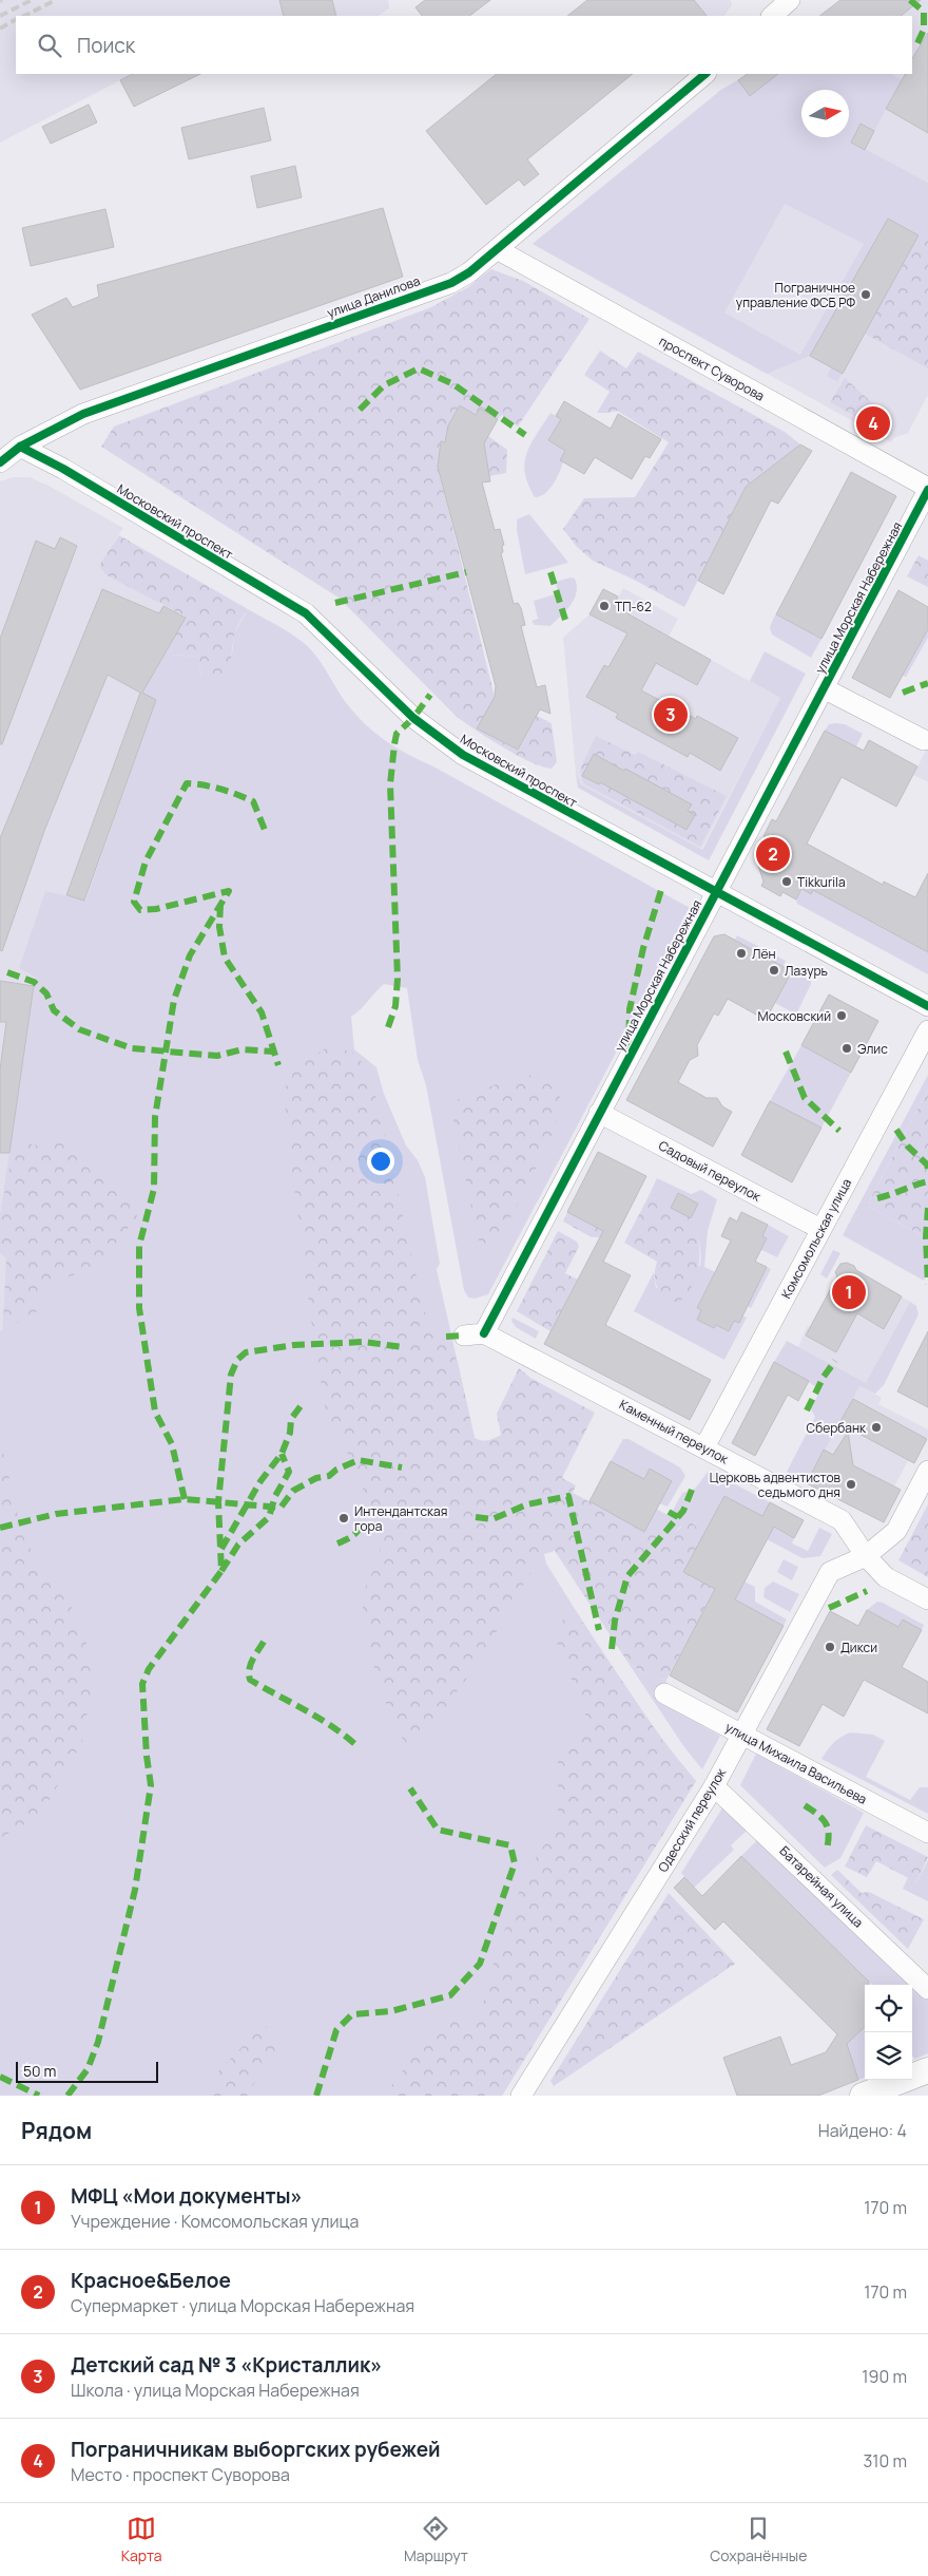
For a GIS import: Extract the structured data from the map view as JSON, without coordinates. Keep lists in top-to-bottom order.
{
  "streets": {
    "street": [
      "улица Данилова",
      "проспект Суворова",
      "Московский проспект",
      "улица Морская Набережная",
      "Садовый переулок",
      "Комсомольская улица",
      "Каменный переулок",
      "улица Михаила Васильева",
      "Одесский переулок",
      "Батарейная улица"
    ]
  },
  "crossings": [
    ["улица Данилова", "проспект Суворова"],
    ["улица Данилова", "Московский проспект"],
    ["проспект Суворова", "улица Морская Набережная"],
    ["Московский проспект", "улица Морская Набережная"],
    ["улица Морская Набережная", "Садовый переулок"],
    ["улица Морская Набережная", "Каменный переулок"],
    ["Садовый переулок", "Комсомольская улица"],
    ["Комсомольская улица", "Каменный переулок"],
    ["Каменный переулок", "Одесский переулок"],
    ["улица Михаила Васильева", "Одесский переулок"],
    ["Одесский переулок", "Батарейная улица"]
  ],
  "places": [
    "Пограничное управление ФСБ РФ",
    "ТП-62",
    "Tikkurila",
    "Лён",
    "Лазурь",
    "Московский",
    "Элис",
    "Сбербанк",
    "Церковь адвентистов седьмого дня",
    "Интендантская гора",
    "Дикси"
  ],
  "scale_bar": "50 m",
  "north": "right",
  "page": {
    "search": "Поиск",
    "pins": [
      "4",
      "3",
      "2",
      "1"
    ],
    "scale": "50 m",
    "heading": ["Рядом", "Найдено: 4"],
    "list": [
      {
        "mark": "1",
        "name": "МФЦ «Мои документы»",
        "note": "Учреждение · Комсомольская улица",
        "value": "170 m"
      },
      {
        "mark": "2",
        "name": "Красное&Белое",
        "note": "Супермаркет · улица Морская Набережная",
        "value": "170 m"
      },
      {
        "mark": "3",
        "name": "Детский сад № 3 «Кристаллик»",
        "note": "Школа · улица Морская Набережная",
        "value": "190 m"
      },
      {
        "mark": "4",
        "name": "Пограничникам выборгских рубежей",
        "note": "Место · проспект Суворова",
        "value": "310 m"
      }
    ],
    "nav": ["Карта", "Маршрут", "Сохранённые"]
  }
}
